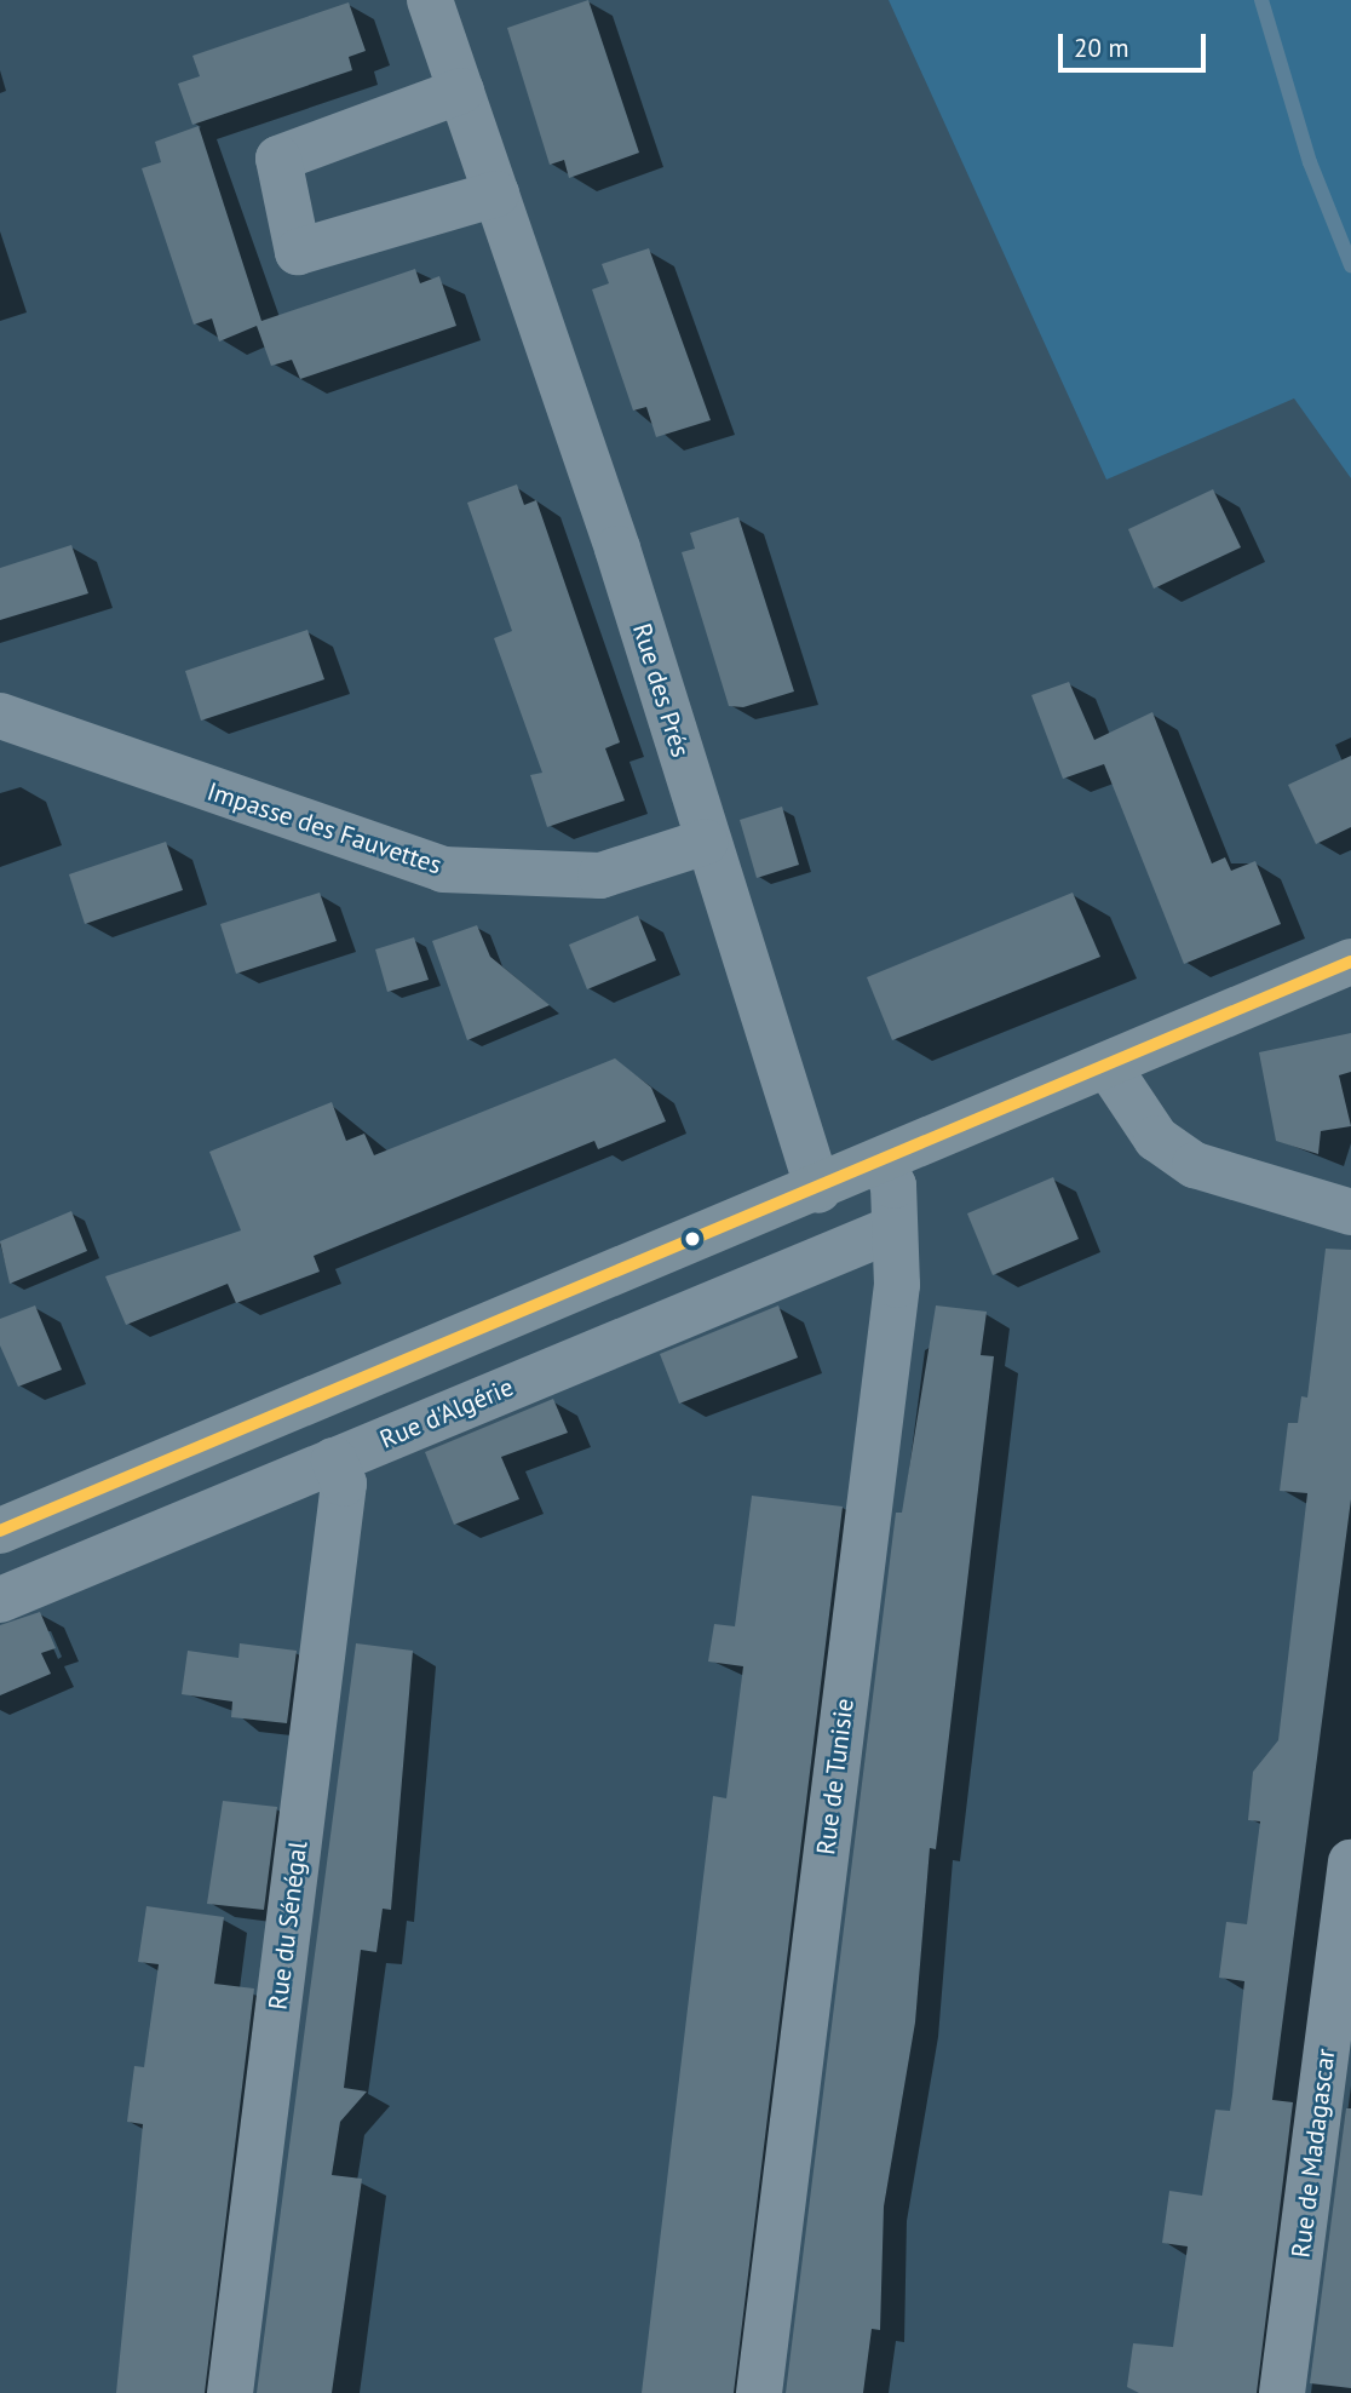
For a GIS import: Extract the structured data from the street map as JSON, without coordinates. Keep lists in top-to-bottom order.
{
  "streets": {
    "street": [
      "Rue des Prés",
      "Impasse des Fauvettes",
      "Rue d'Algérie",
      "Rue de Tunisie",
      "Rue du Sénégal",
      "Rue de Madagascar"
    ]
  },
  "crossings": [
    ["Rue des Prés", "Impasse des Fauvettes"],
    ["Rue d'Algérie", "Rue de Tunisie"],
    ["Rue d'Algérie", "Rue du Sénégal"]
  ],
  "scale_bar": "20 m"
}
